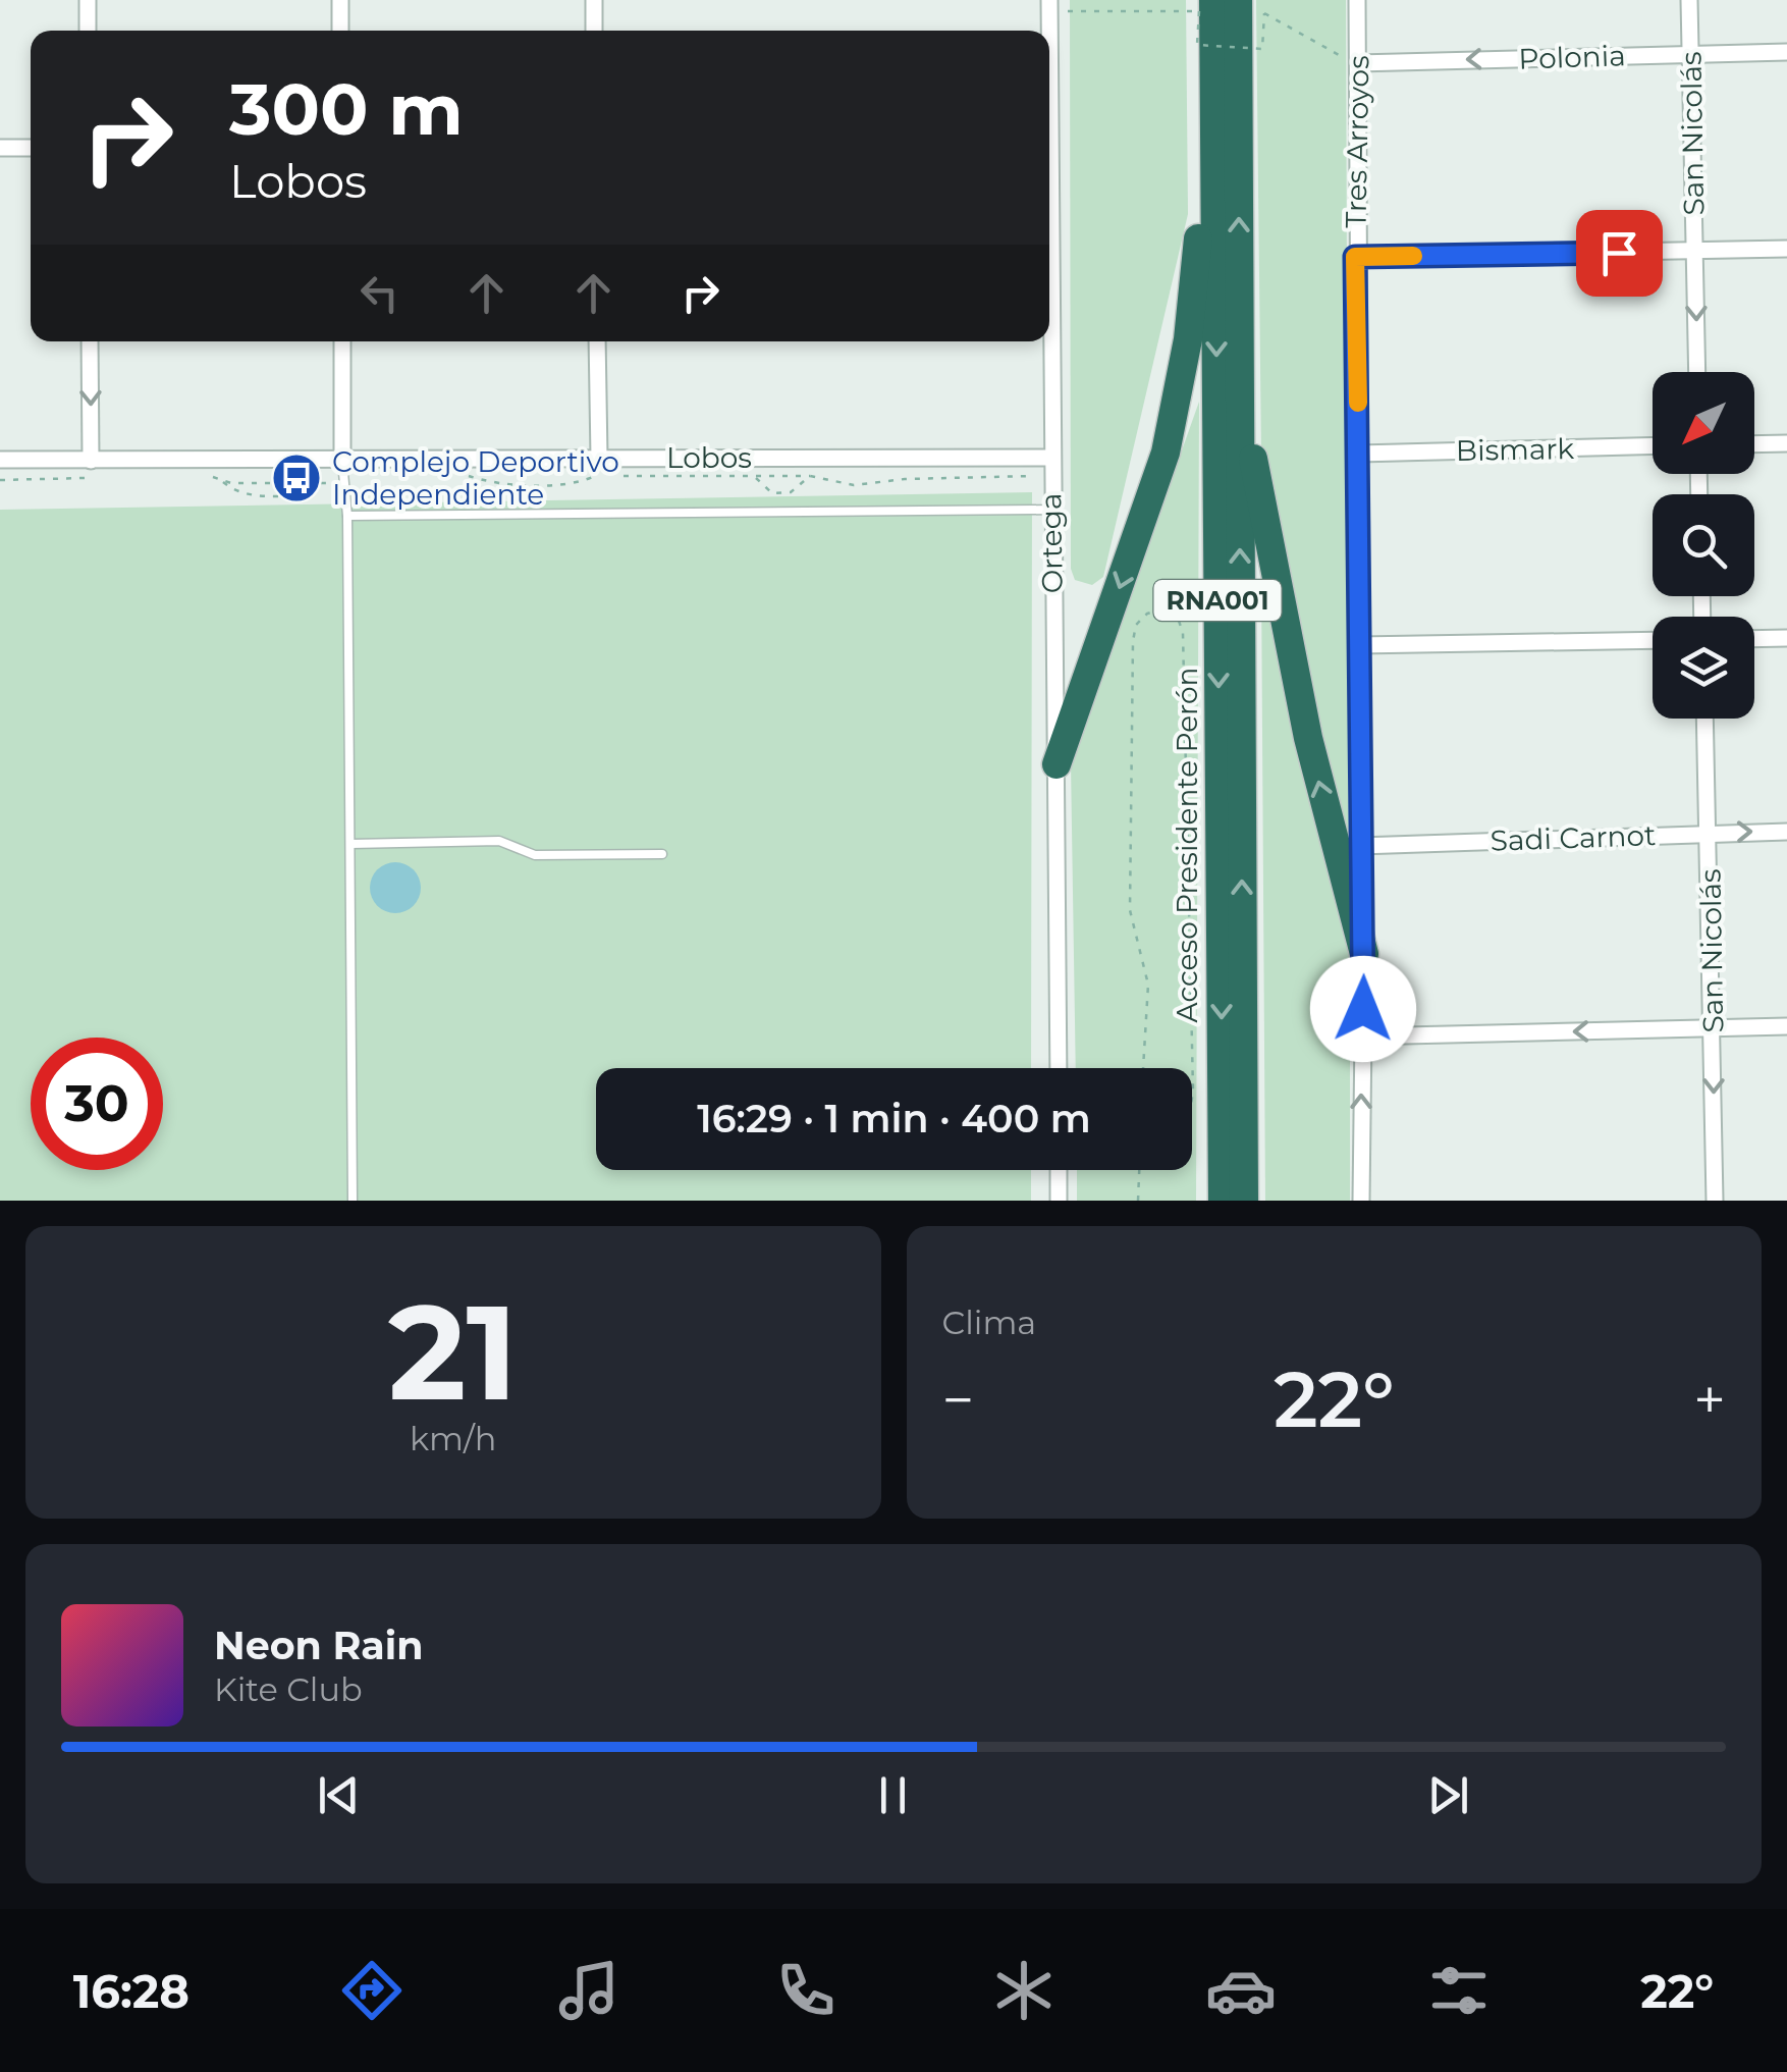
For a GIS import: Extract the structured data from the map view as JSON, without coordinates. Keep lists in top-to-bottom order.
{
  "streets": {
    "highway": ["RNA001", "Acceso Presidente Perón"],
    "street": [
      "Polonia",
      "San Nicolás",
      "Tres Arroyos",
      "Bismark",
      "Lobos",
      "Ortega",
      "Sadi Carnot"
    ]
  },
  "crossings": [
    ["Polonia", "San Nicolás"],
    ["Polonia", "Tres Arroyos"],
    ["San Nicolás", "Sadi Carnot"],
    ["Tres Arroyos", "Bismark"],
    ["Tres Arroyos", "Sadi Carnot"],
    ["Lobos", "Ortega"]
  ],
  "one_way": ["Polonia"],
  "places": {
    "bus stop": ["Complejo Deportivo Independiente"]
  },
  "north": "bottom left",
  "page": {
    "turn": ["300 m", "Lobos"],
    "limit": "30",
    "trip": "16:29 · 1 min · 400 m",
    "tile": [
      ["21", "km/h"],
      "Clima"
    ],
    "heat": ["−", "22°", "+"],
    "song": ["Neon Rain", "Kite Club"],
    "tabs": ["16:28", "22°"]
  }
}
